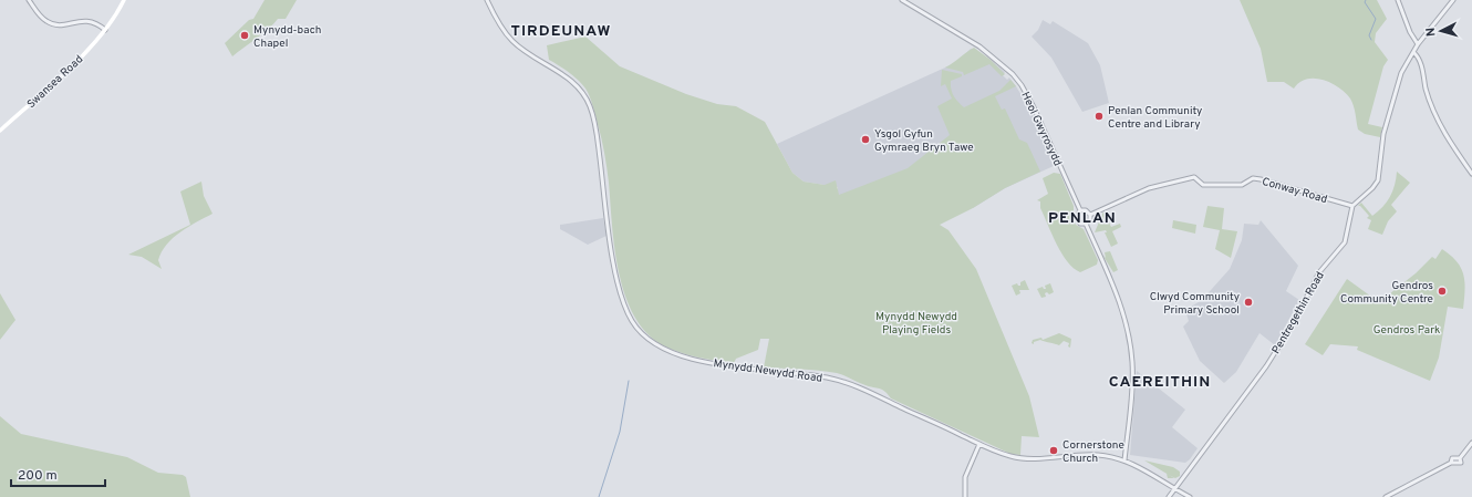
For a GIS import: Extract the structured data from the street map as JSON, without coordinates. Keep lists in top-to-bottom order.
{
  "streets": {
    "main road": ["Swansea Road"],
    "street": [
      "Heol Gwyrosydd",
      "Conway Road",
      "Pentregethin Road",
      "Mynydd Newydd Road"
    ]
  },
  "crossings": [
    ["Heol Gwyrosydd", "Conway Road"],
    ["Conway Road", "Pentregethin Road"],
    ["Pentregethin Road", "Mynydd Newydd Road"]
  ],
  "districts": ["TIRDEUNAW", "PENLAN", "CAEREITHIN"],
  "parks": ["Mynydd Newydd Playing Fields", "Gendros Park"],
  "places": [
    "Mynydd-bach Chapel",
    "Penlan Community Centre and Library",
    "Ysgol Gyfun Gymraeg Bryn Tawe",
    "Gendros Community Centre",
    "Clwyd Community Primary School",
    "Cornerstone Church"
  ],
  "scale_bar": "200 m",
  "north": "left"
}
